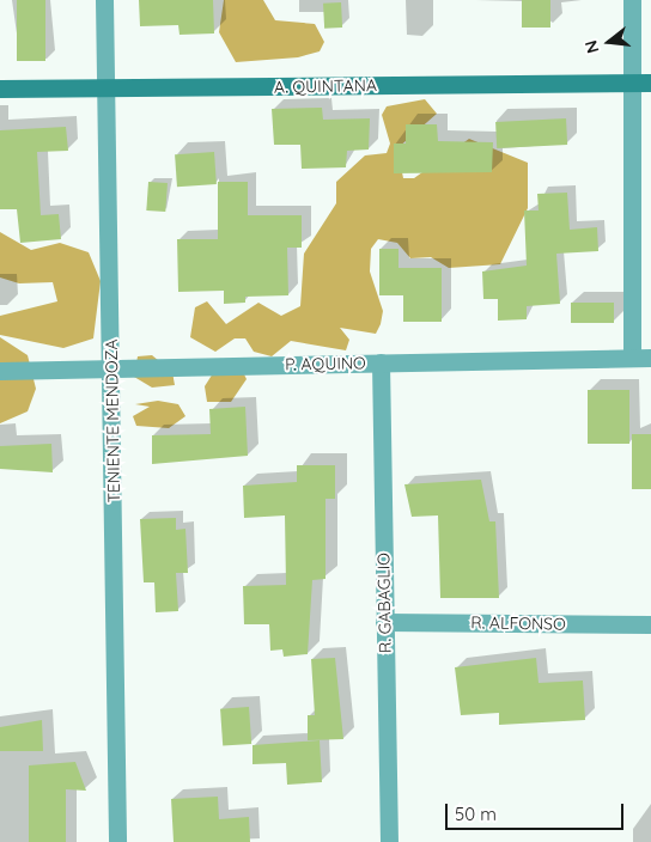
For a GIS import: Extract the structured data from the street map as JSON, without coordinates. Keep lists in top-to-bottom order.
{
  "streets": {
    "street": [
      "A. QUINTANA",
      "P. AQUINO",
      "TENIENTE MENDOZA",
      "R. GABAGLIO",
      "R. ALFONSO"
    ]
  },
  "crossings": [
    ["A. QUINTANA", "TENIENTE MENDOZA"],
    ["P. AQUINO", "TENIENTE MENDOZA"],
    ["P. AQUINO", "R. GABAGLIO"],
    ["R. GABAGLIO", "R. ALFONSO"]
  ],
  "scale_bar": "50 m",
  "north": "left"
}
